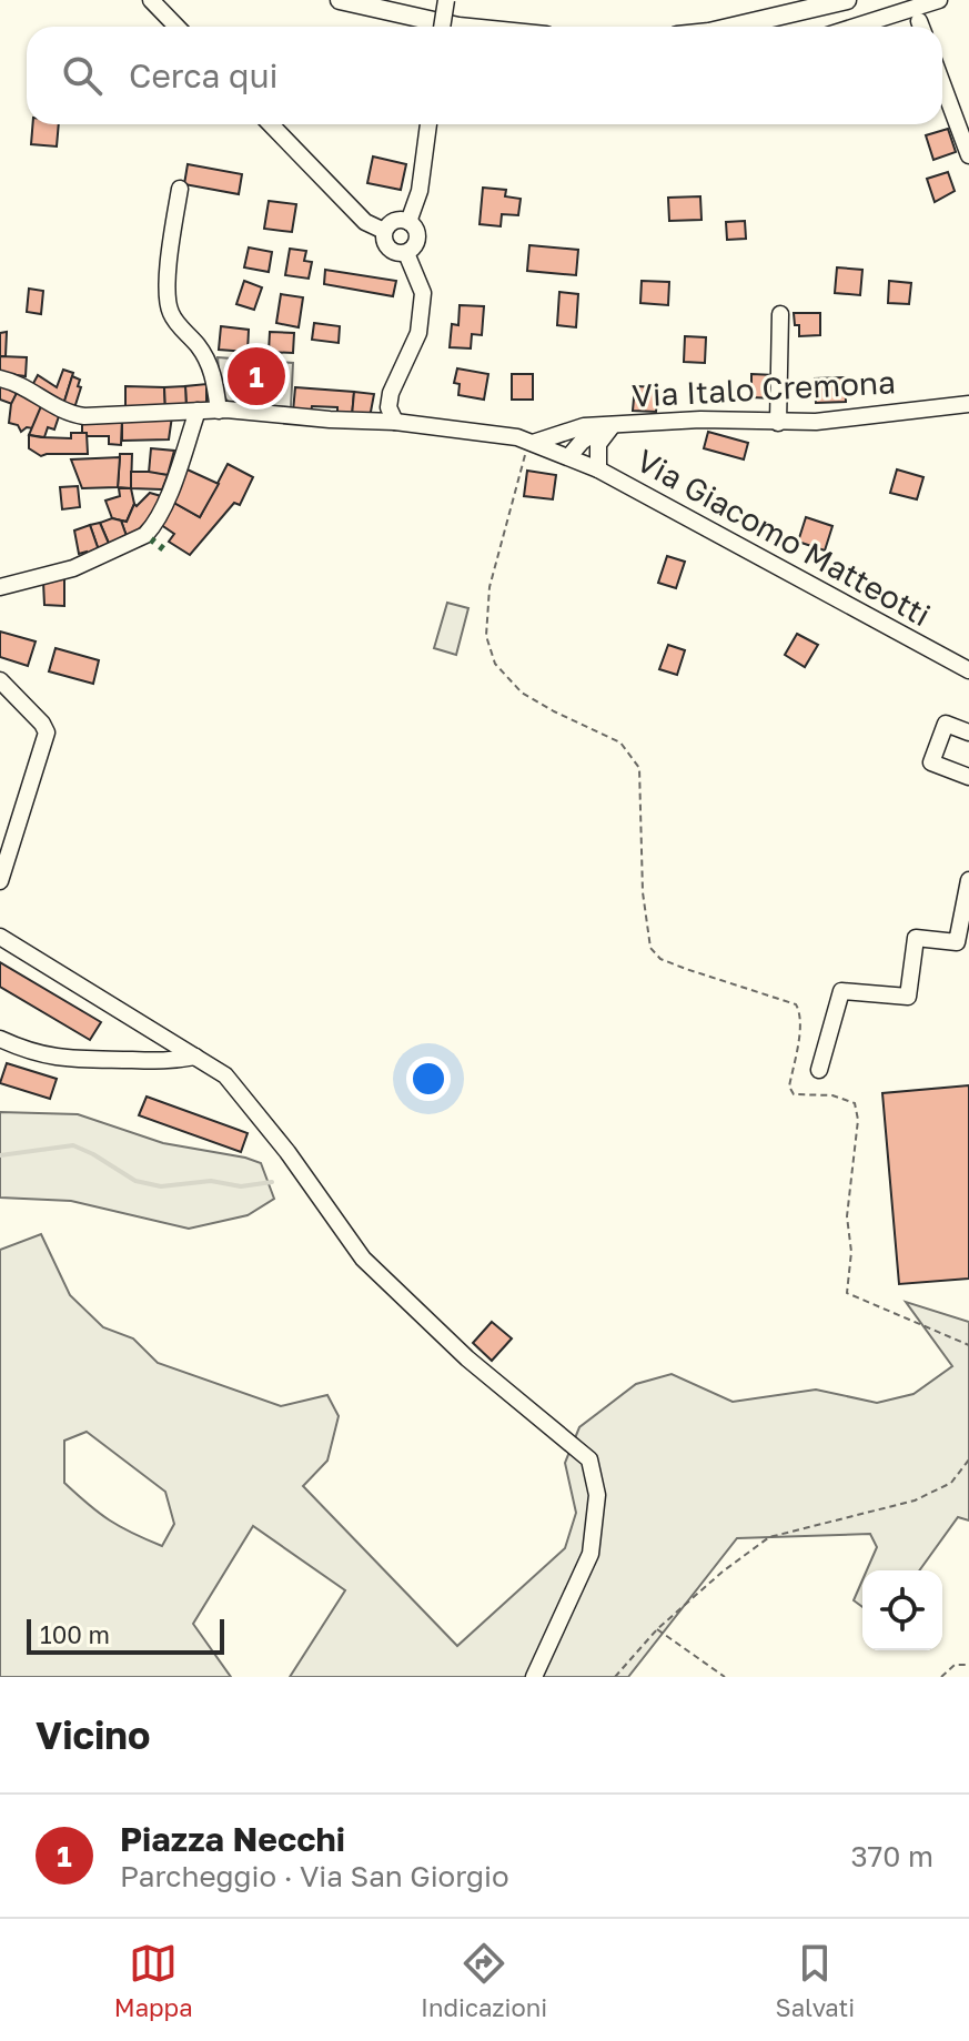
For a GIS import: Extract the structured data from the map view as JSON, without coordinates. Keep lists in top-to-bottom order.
{
  "streets": {
    "street": ["Via Italo Cremona", "Via Giacomo Matteotti"]
  },
  "crossings": [
    ["Via Italo Cremona", "Via Giacomo Matteotti"]
  ],
  "scale_bar": "100 m",
  "page": {
    "search": "Cerca qui",
    "pins": "1",
    "scale": "100 m",
    "heading": "Vicino",
    "list": [
      {
        "mark": "1",
        "name": "Piazza Necchi",
        "note": "Parcheggio · Via San Giorgio",
        "value": "370 m"
      }
    ],
    "nav": ["Mappa", "Indicazioni", "Salvati"]
  }
}
